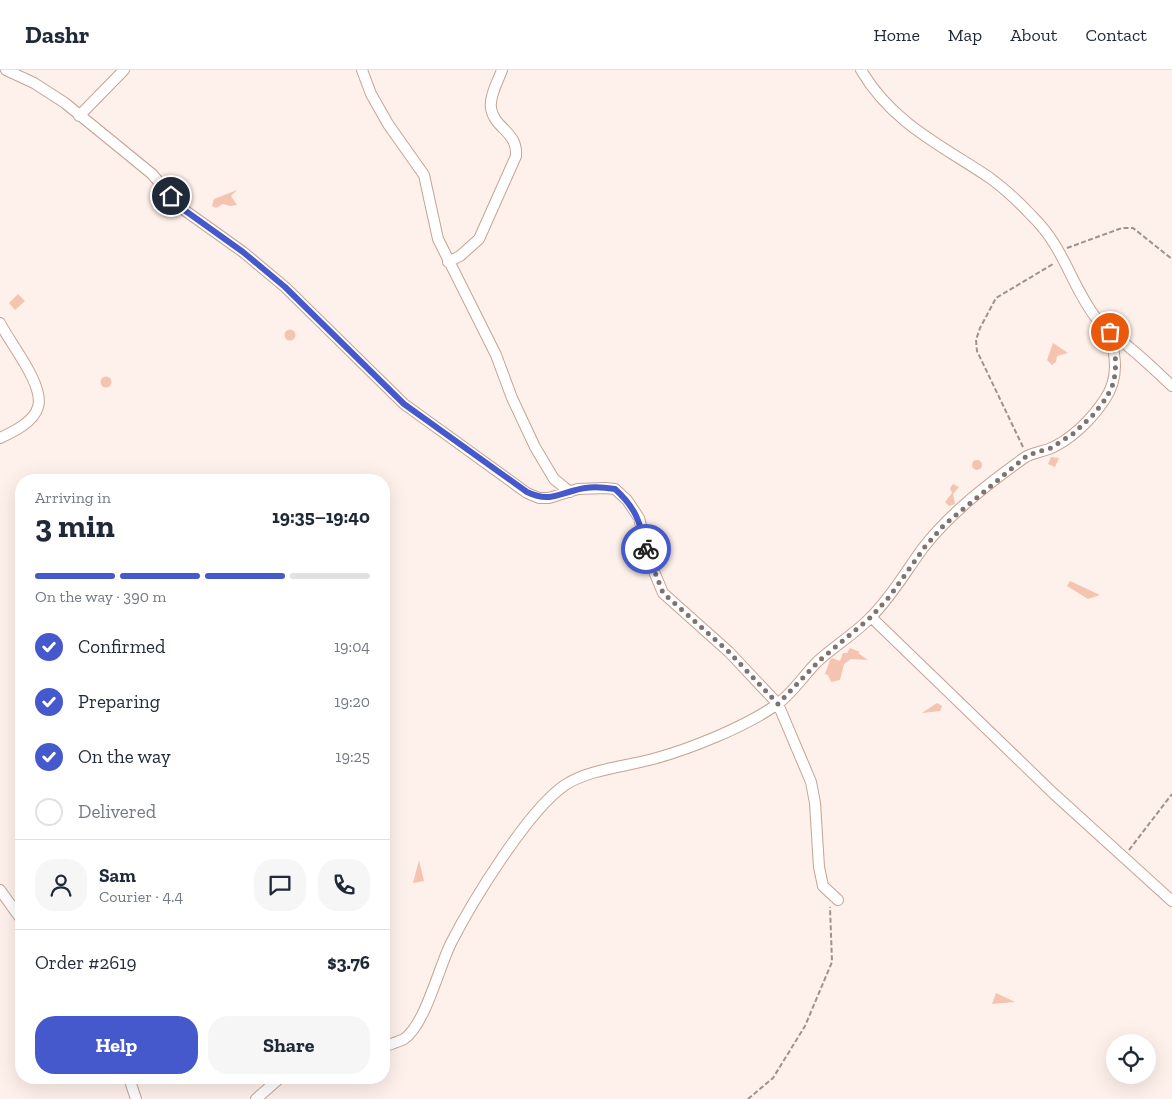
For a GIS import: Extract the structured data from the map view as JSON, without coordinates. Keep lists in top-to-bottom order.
{
  "page": {
    "header": "Dashr",
    "nav": [
      "Home",
      "Map",
      "About",
      "Contact"
    ],
    "heading": ["3 min", "Arriving in", "19:35–19:40"],
    "panel": [
      "Sam",
      "Courier · 4.4",
      "Order #2619",
      "$3.76"
    ],
    "bar": "On the way · 390 m",
    "list": [
      ["Confirmed", "19:04"],
      ["Preparing", "19:20"],
      ["On the way", "19:25"],
      "Delivered"
    ],
    "buttons": ["Help", "Share"]
  }
}
